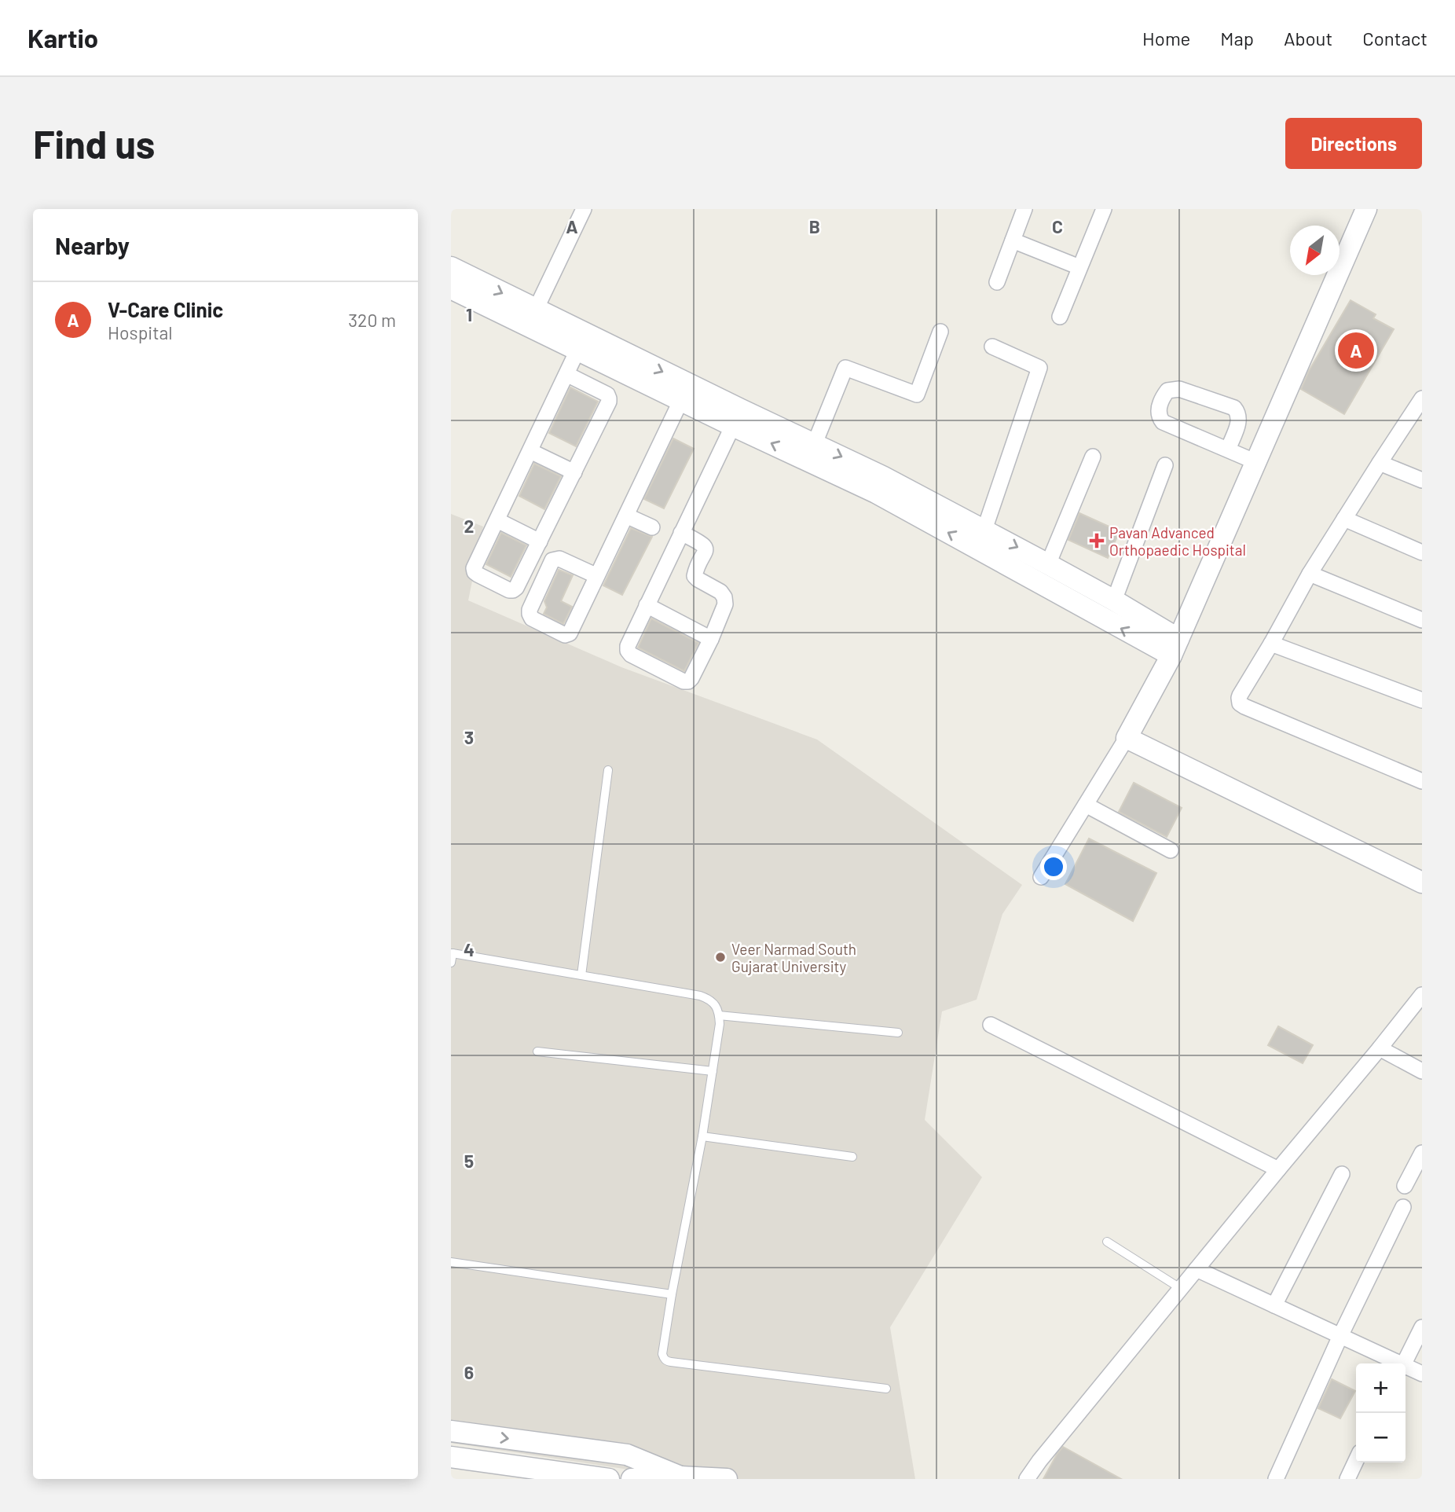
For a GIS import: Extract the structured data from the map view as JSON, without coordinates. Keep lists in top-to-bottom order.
{
  "places": {
    "health": ["Pavan Advanced Orthopaedic Hospital"],
    "other": ["Veer Narmad South Gujarat University"]
  },
  "north": "bottom left",
  "page": {
    "header": "Kartio",
    "nav": [
      "Home",
      "Map",
      "About",
      "Contact"
    ],
    "buttons": "Directions",
    "title": "Find us",
    "heading": "Nearby",
    "list": [
      {
        "mark": "A",
        "name": "V-Care Clinic",
        "note": "Hospital",
        "value": "320 m"
      }
    ],
    "pins": "A",
    "map_buttons": ["+", "−"]
  },
  "grid": {
    "columns": ["A", "B", "C"],
    "rows": [
      "1",
      "2",
      "3",
      "4",
      "5",
      "6"
    ]
  }
}
